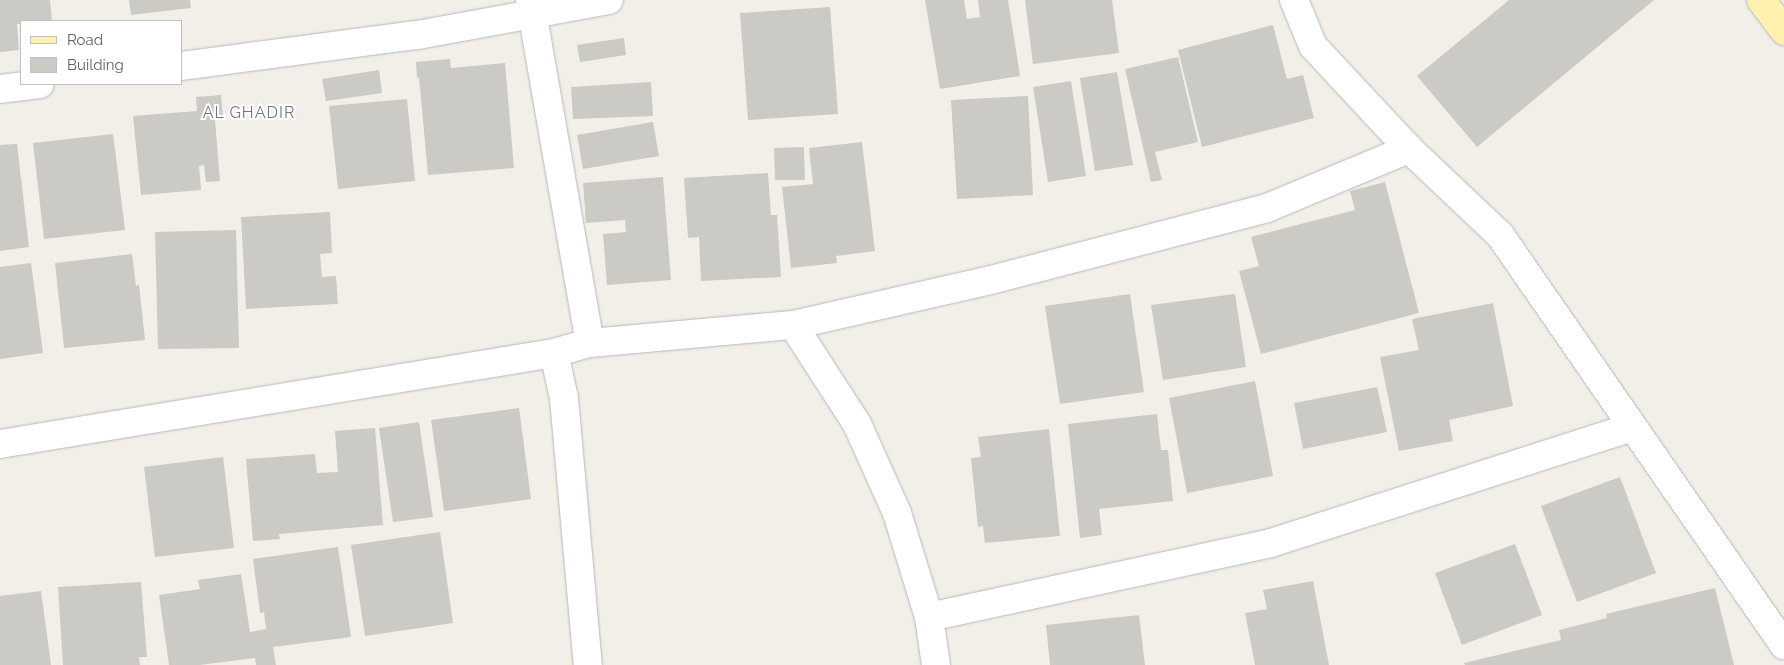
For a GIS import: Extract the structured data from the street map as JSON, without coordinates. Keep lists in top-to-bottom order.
{
  "districts": ["AL GHADIR"],
  "legend": ["Road", "Building"]
}
